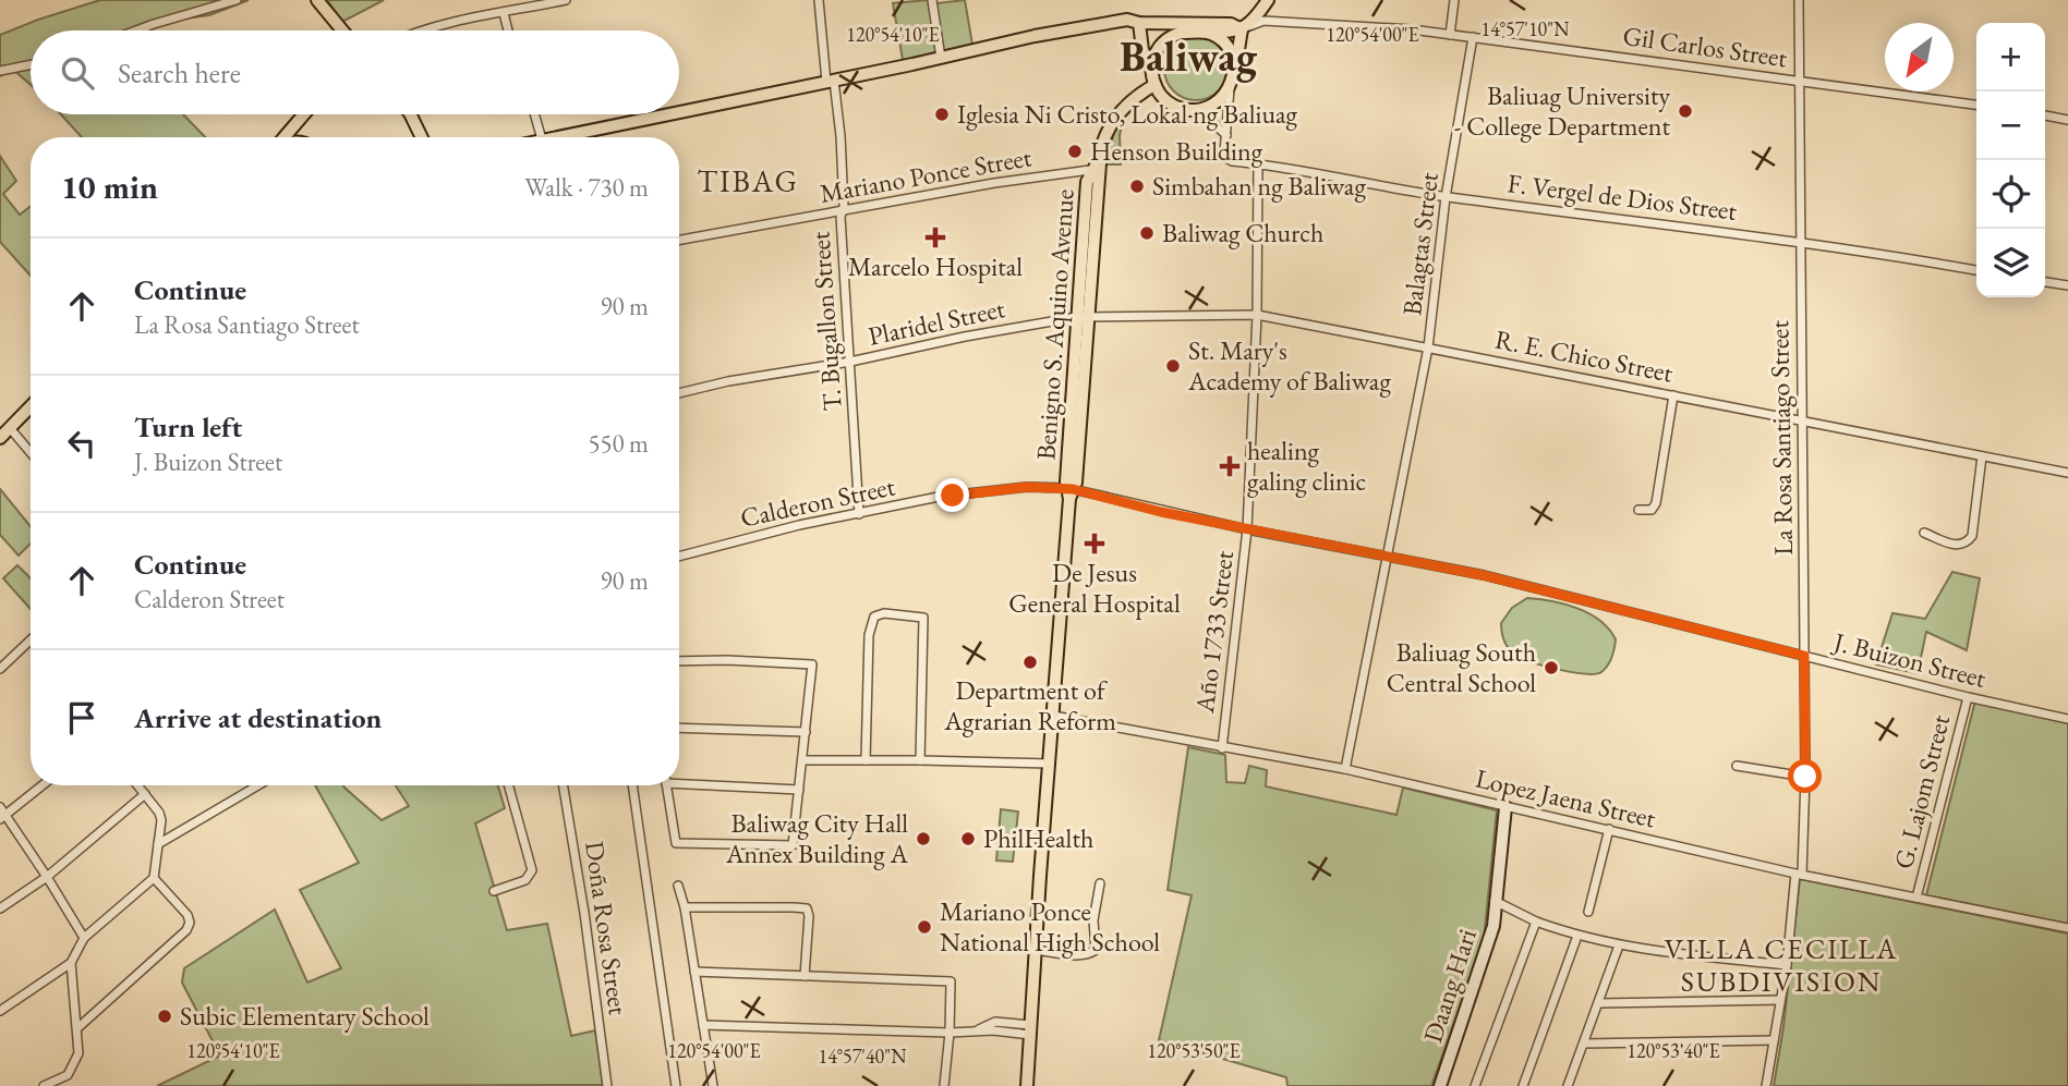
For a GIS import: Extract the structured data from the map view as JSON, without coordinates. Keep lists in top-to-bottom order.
{
  "streets": {
    "main road": ["Benigno S. Aquino Avenue"],
    "street": [
      "Gil Carlos Street",
      "Mariano Ponce Street",
      "F. Vergel de Dios Street",
      "Balagtas Street",
      "T. Bugallon Street",
      "Plaridel Street",
      "R. E. Chico Street",
      "La Rosa Santiago Street",
      "Calderon Street",
      "Año 1733 Street",
      "J. Buizon Street",
      "G. Lajom Street",
      "Lopez Jaena Street",
      "Doña Rosa Street",
      "Daang Hari"
    ]
  },
  "crossings": [
    ["Gil Carlos Street", "Balagtas Street"],
    ["Gil Carlos Street", "La Rosa Santiago Street"],
    ["Mariano Ponce Street", "T. Bugallon Street"],
    ["Mariano Ponce Street", "Benigno S. Aquino Avenue"],
    ["F. Vergel de Dios Street", "Balagtas Street"],
    ["F. Vergel de Dios Street", "La Rosa Santiago Street"],
    ["F. Vergel de Dios Street", "Año 1733 Street"],
    ["Balagtas Street", "R. E. Chico Street"],
    ["Balagtas Street", "J. Buizon Street"],
    ["Balagtas Street", "Lopez Jaena Street"],
    ["T. Bugallon Street", "Plaridel Street"],
    ["T. Bugallon Street", "Calderon Street"],
    ["Plaridel Street", "Benigno S. Aquino Avenue"],
    ["Plaridel Street", "R. E. Chico Street"],
    ["Benigno S. Aquino Avenue", "R. E. Chico Street"],
    ["Benigno S. Aquino Avenue", "Calderon Street"],
    ["Benigno S. Aquino Avenue", "J. Buizon Street"],
    ["Benigno S. Aquino Avenue", "Lopez Jaena Street"],
    ["R. E. Chico Street", "La Rosa Santiago Street"],
    ["R. E. Chico Street", "Año 1733 Street"],
    ["La Rosa Santiago Street", "J. Buizon Street"],
    ["La Rosa Santiago Street", "Lopez Jaena Street"],
    ["Calderon Street", "J. Buizon Street"],
    ["Año 1733 Street", "J. Buizon Street"],
    ["Año 1733 Street", "Lopez Jaena Street"],
    ["J. Buizon Street", "G. Lajom Street"],
    ["G. Lajom Street", "Lopez Jaena Street"],
    ["Lopez Jaena Street", "Daang Hari"]
  ],
  "districts": ["Baliwag", "TIBAG", "VILLA CECILLA SUBDIVISION"],
  "places": {
    "other": [
      "Baliuag University - College Department",
      "Iglesia Ni Cristo, Lokal ng Baliuag",
      "Henson Building",
      "Simbahan ng Baliwag",
      "Baliwag Church",
      "St. Mary's Academy of Baliwag",
      "Department of Agrarian Reform",
      "Baliuag South Central School",
      "Baliwag City Hall Annex Building A",
      "PhilHealth",
      "Mariano Ponce National High School",
      "Subic Elementary School"
    ],
    "health": ["Marcelo Hospital", "healing galing clinic", "De Jesus General Hospital"]
  },
  "north": "bottom left",
  "page": {
    "map_buttons": ["+", "−"],
    "search": "Search here",
    "heading": ["10 min", "Walk · 730 m"],
    "list": [
      ["Continue", "La Rosa Santiago Street", "90 m"],
      ["Turn left", "J. Buizon Street", "550 m"],
      ["Continue", "Calderon Street", "90 m"],
      "Arrive at destination"
    ]
  },
  "coordinates": [
    "14°57'10\"N",
    "120°54'10\"E",
    "120°54'00\"E",
    "120°53'50\"E",
    "120°53'40\"E",
    "14°57'40\"N"
  ]
}
